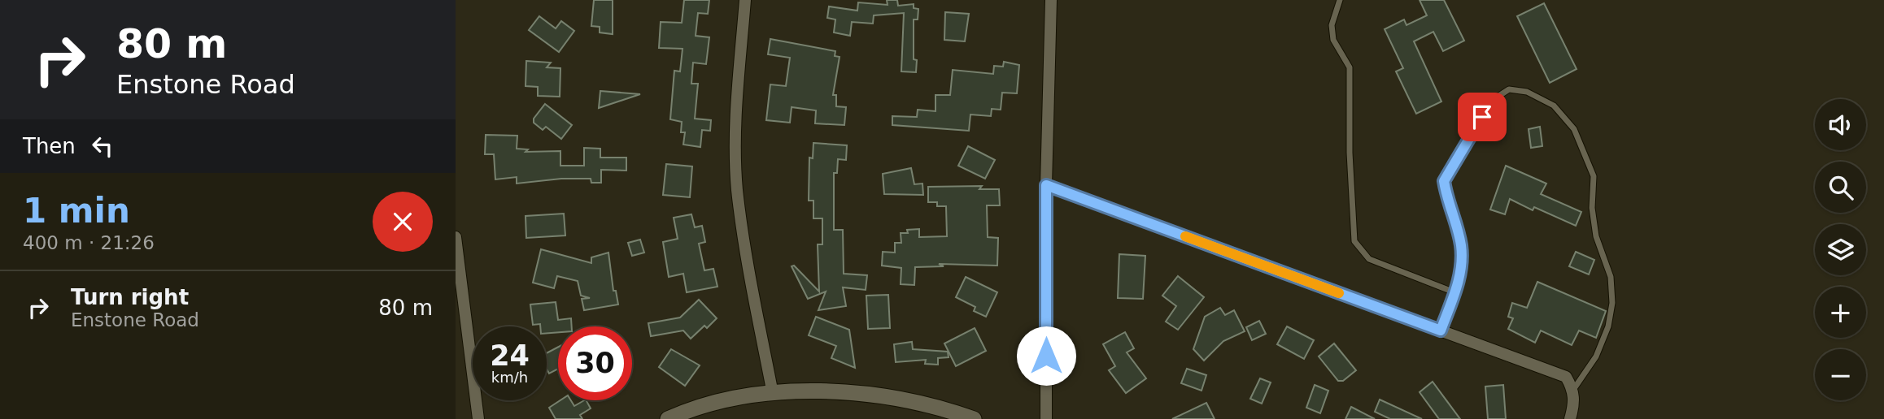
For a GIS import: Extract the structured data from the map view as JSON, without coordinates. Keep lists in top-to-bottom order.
{
  "page": {
    "turn": ["80 m", "Enstone Road"],
    "map_buttons": ["+", "−"],
    "then": "Then",
    "heading": ["1 min", "400 m · 21:26"],
    "list": [
      {
        "name": "Turn right",
        "note": "Enstone Road",
        "value": "80 m"
      }
    ],
    "speed": "24 km/h",
    "limit": "30"
  }
}
